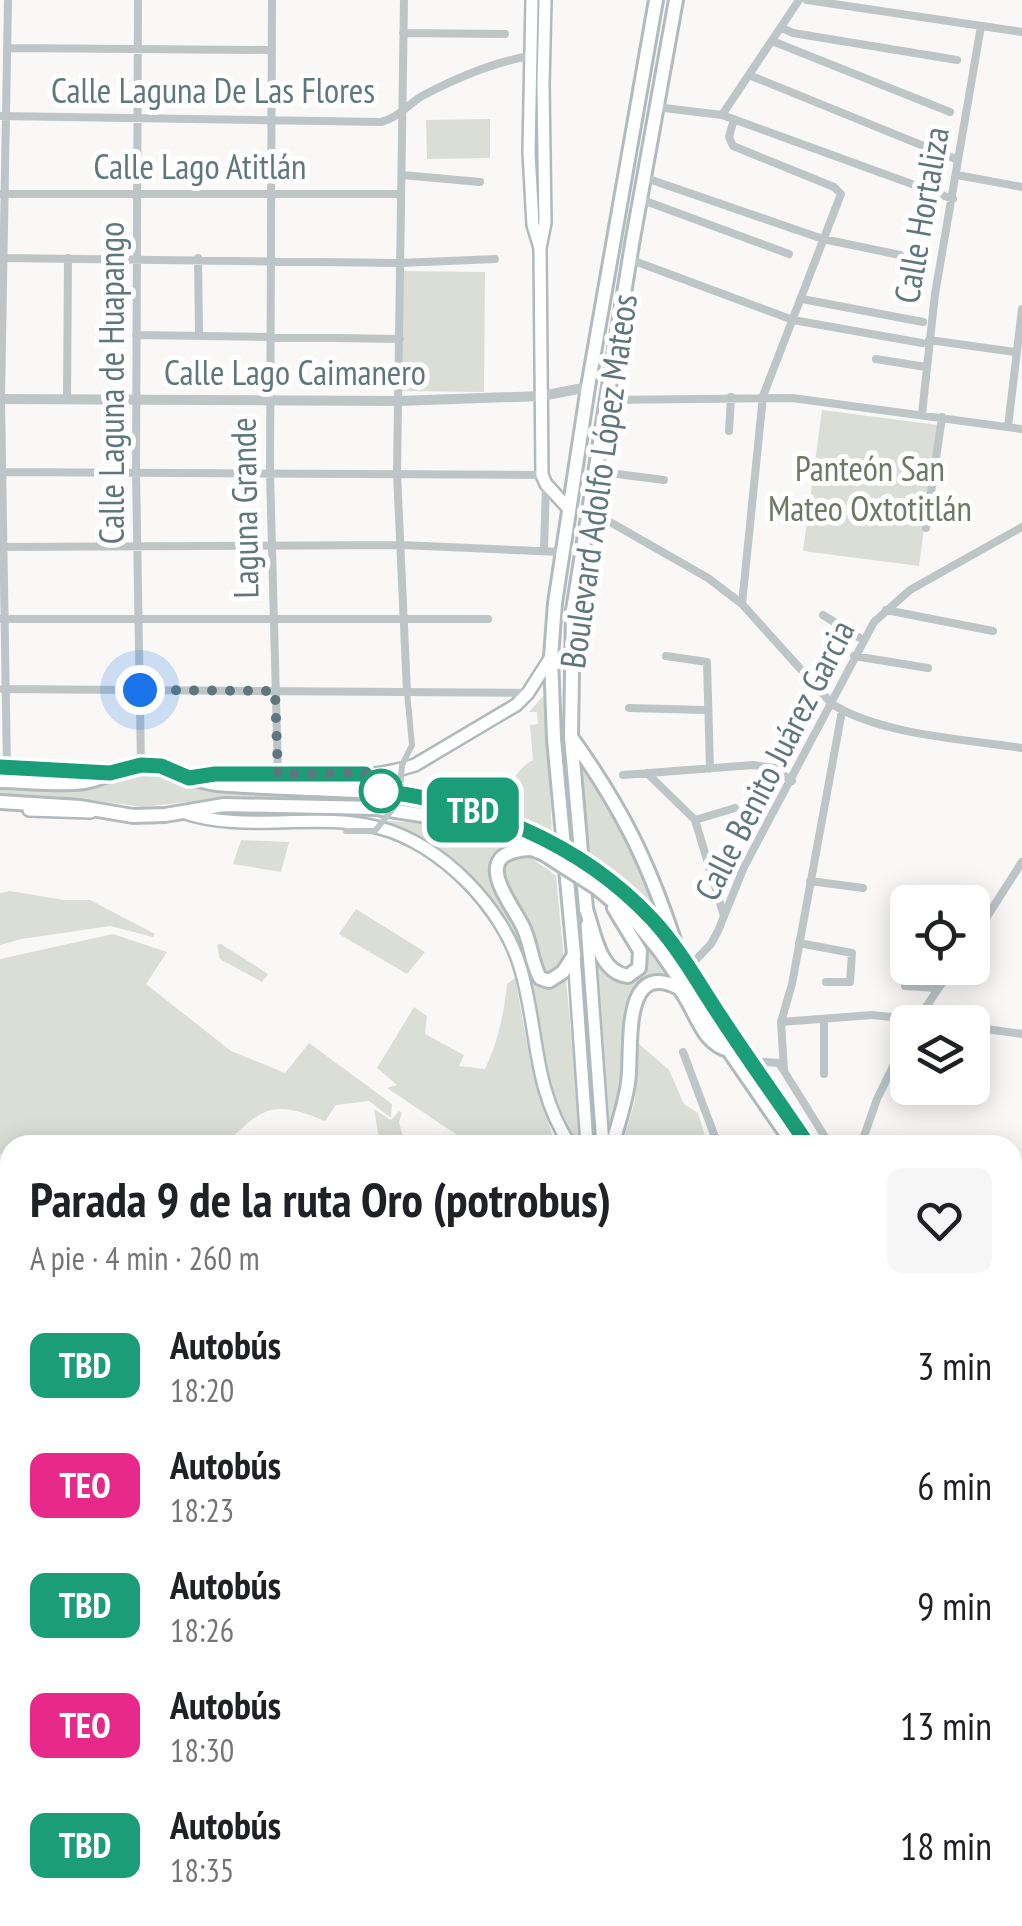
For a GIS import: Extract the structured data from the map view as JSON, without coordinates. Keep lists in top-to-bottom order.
{
  "streets": {
    "main road": ["Boulevard Adolfo López Mateos"],
    "street": [
      "Calle Laguna De Las Flores",
      "Calle Lago Atitlán",
      "Calle Hortaliza",
      "Calle Lago Caimanero",
      "Calle Laguna de Huapango",
      "Laguna Grande",
      "Calle Benito Juárez Garcia"
    ]
  },
  "crossings": [
    ["Calle Laguna De Las Flores", "Calle Laguna de Huapango"],
    ["Calle Laguna De Las Flores", "Laguna Grande"],
    ["Calle Lago Atitlán", "Calle Laguna de Huapango"],
    ["Calle Lago Atitlán", "Laguna Grande"],
    ["Calle Lago Caimanero", "Calle Laguna de Huapango"],
    ["Calle Lago Caimanero", "Boulevard Adolfo López Mateos"],
    ["Calle Lago Caimanero", "Laguna Grande"]
  ],
  "parks": ["Panteón San Mateo Oxtotitlán"],
  "lines": ["bus line TBD"],
  "page": {
    "on_map": "TBD",
    "heading": ["Parada 9 de la ruta Oro (potrobus)", "A pie · 4 min · 260 m"],
    "list": [
      {
        "mark": "TBD",
        "name": "Autobús",
        "note": "18:20",
        "value": "3 min"
      },
      {
        "mark": "TEO",
        "name": "Autobús",
        "note": "18:23",
        "value": "6 min"
      },
      {
        "mark": "TBD",
        "name": "Autobús",
        "note": "18:26",
        "value": "9 min"
      },
      {
        "mark": "TEO",
        "name": "Autobús",
        "note": "18:30",
        "value": "13 min"
      },
      {
        "mark": "TBD",
        "name": "Autobús",
        "note": "18:35",
        "value": "18 min"
      }
    ]
  }
}
